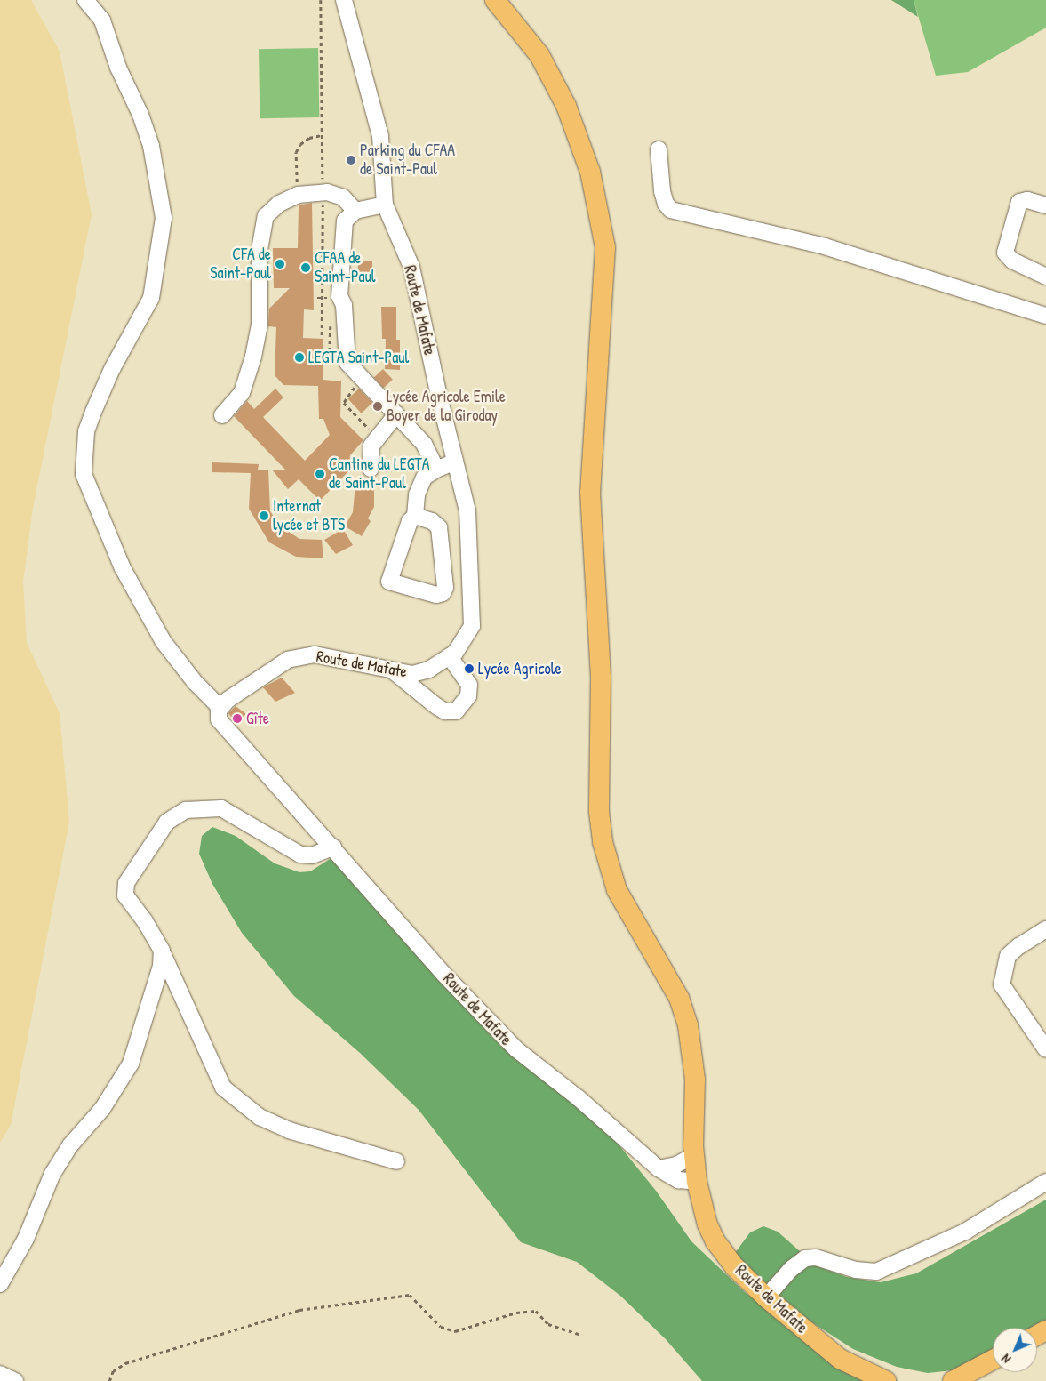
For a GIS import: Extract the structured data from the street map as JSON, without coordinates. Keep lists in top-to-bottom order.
{
  "streets": {
    "main road": ["Route de Mafate"]
  },
  "places": [
    "Parking du CFAA de Saint-Paul",
    "CFA de Saint-Paul",
    "CFAA de Saint-Paul",
    "LEGTA Saint-Paul",
    "Lycée Agricole Emile Boyer de la Giroday",
    "Cantine du LEGTA de Saint-Paul",
    "Internat lycée et BTS",
    "Lycée Agricole",
    "Gîte"
  ],
  "north": "bottom left"
}
